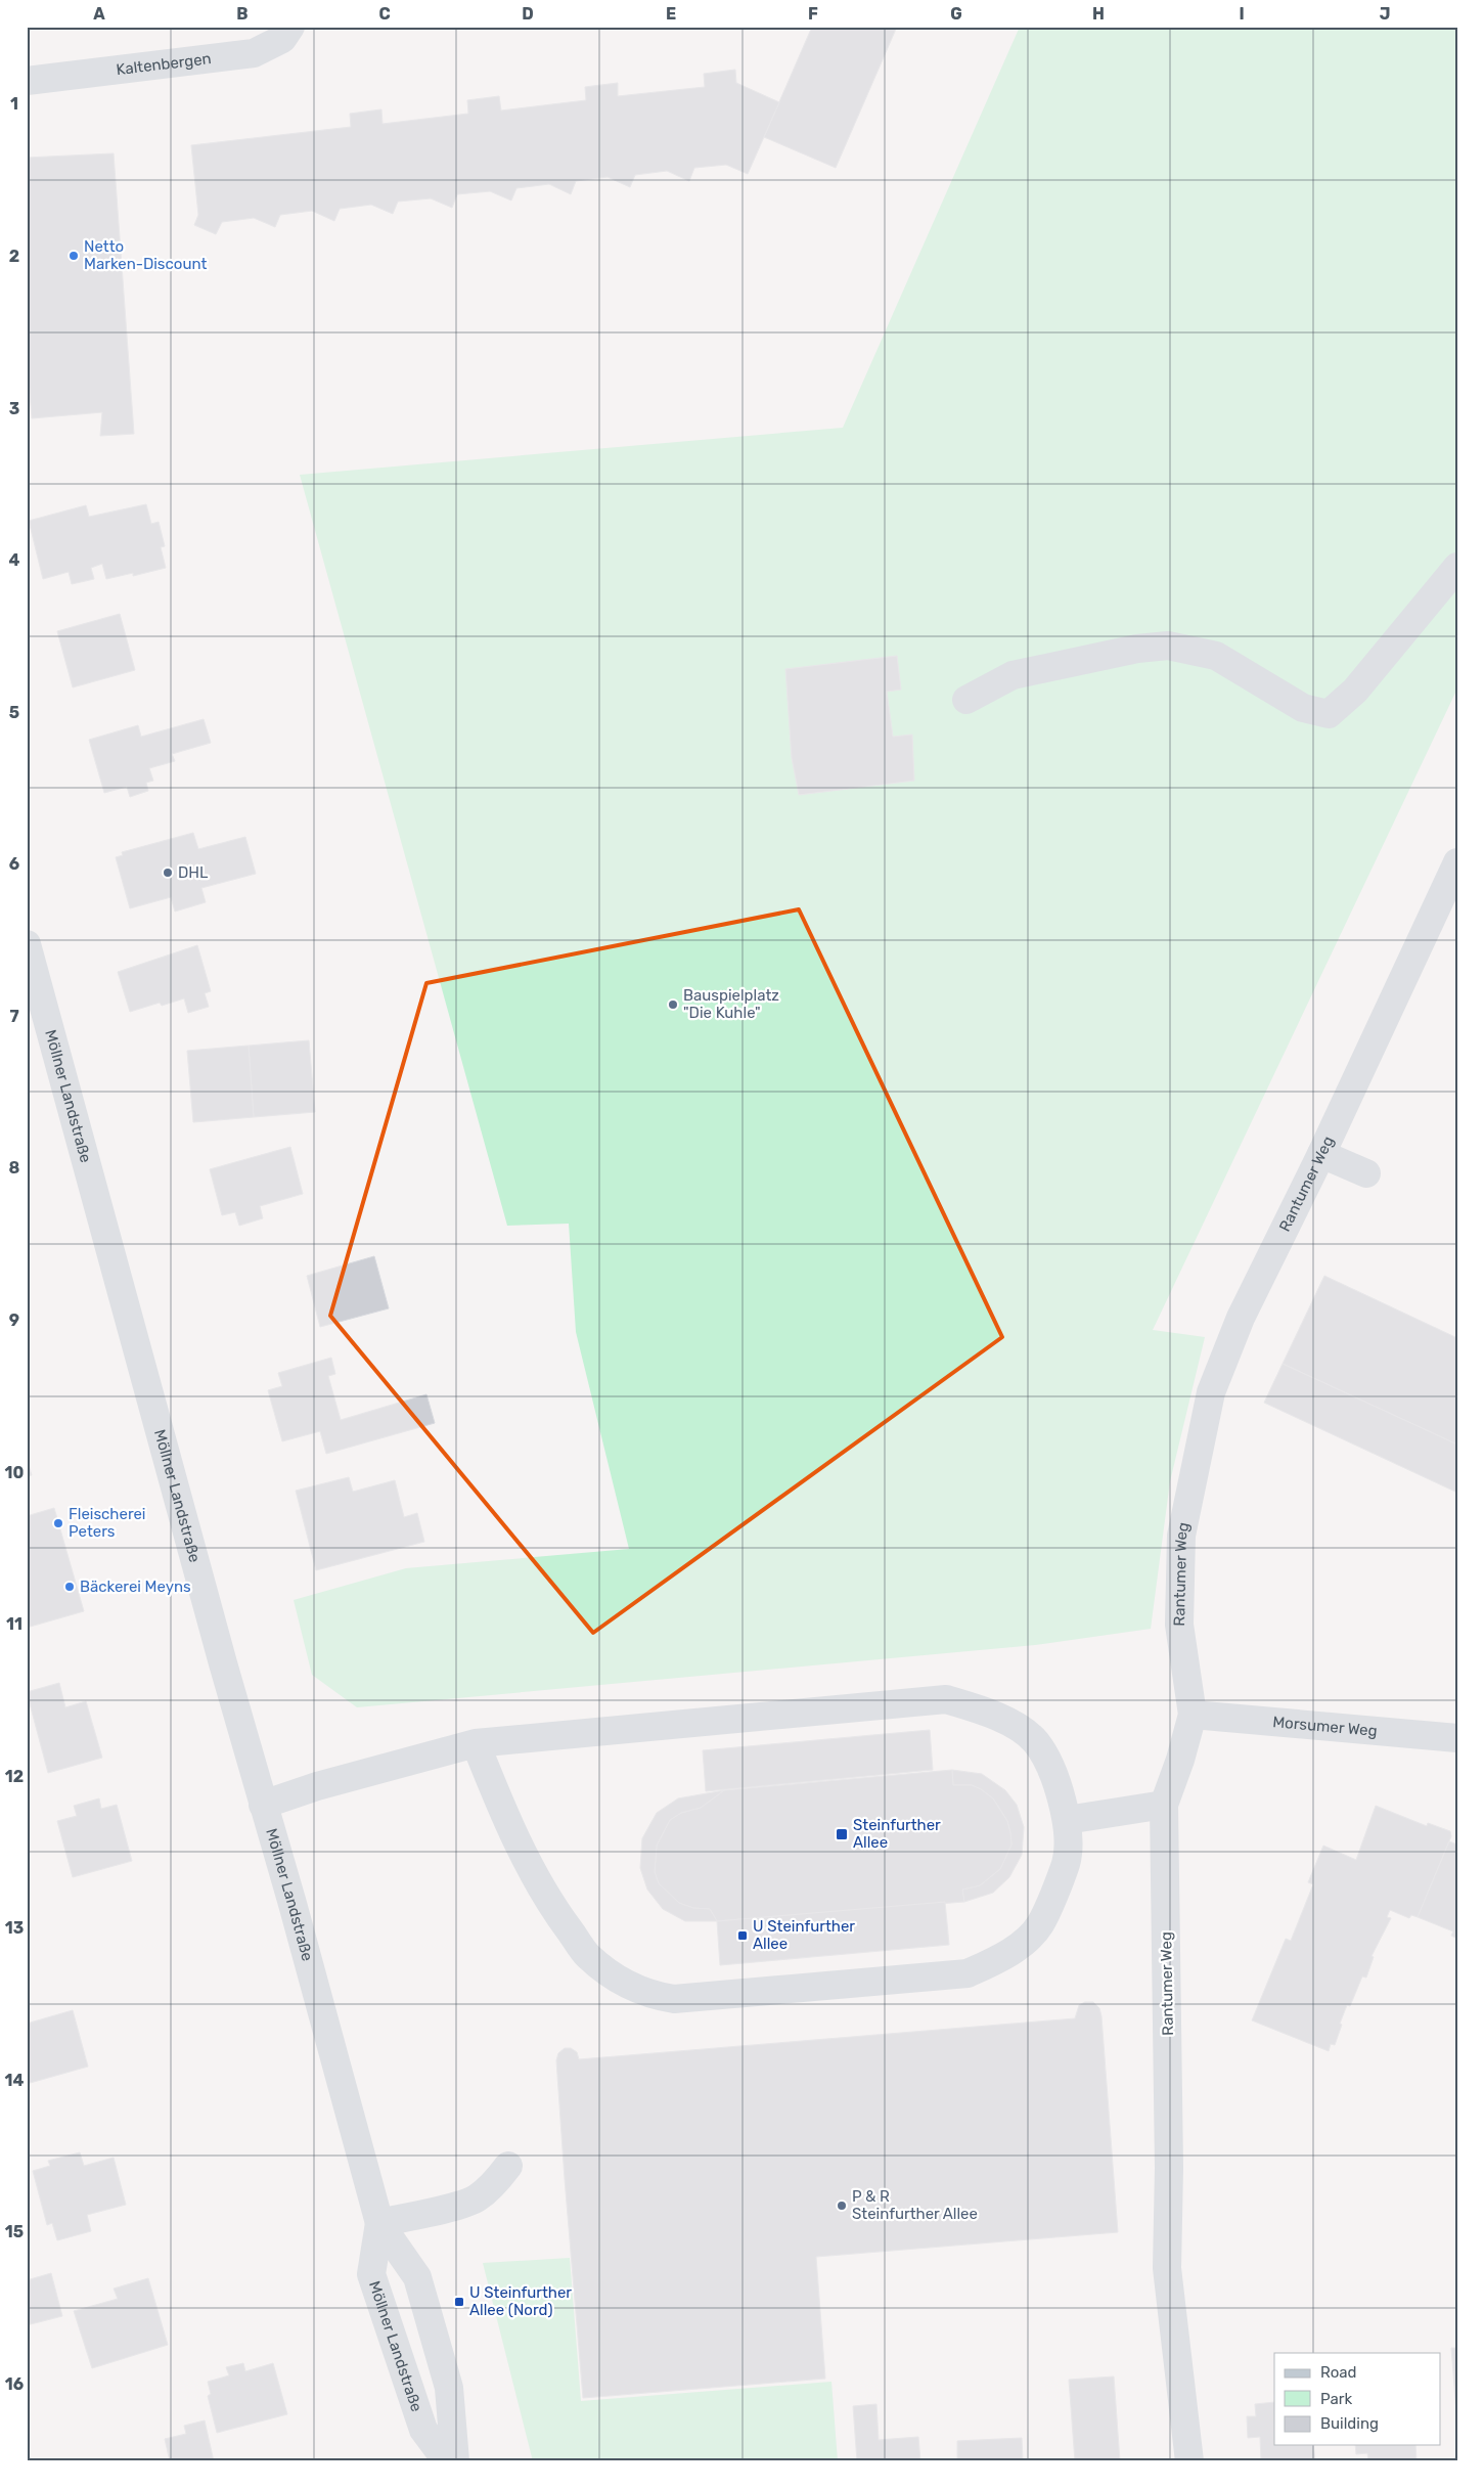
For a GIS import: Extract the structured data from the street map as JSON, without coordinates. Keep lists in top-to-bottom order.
{
  "streets": {
    "street": [
      "Kaltenbergen",
      "Möllner Landstraße",
      "Rantumer Weg",
      "Morsumer Weg"
    ]
  },
  "crossings": [
    ["Rantumer Weg", "Morsumer Weg"]
  ],
  "places": {
    "other": [
      "Netto Marken-Discount",
      "DHL",
      "Bauspielplatz \"Die Kuhle\"",
      "Fleischerei Peters",
      "Bäckerei Meyns",
      "P & R Steinfurther Allee"
    ],
    "transit": ["Steinfurther Allee", "U Steinfurther Allee", "U Steinfurther Allee (Nord)"]
  },
  "legend": ["Road", "Park", "Building"],
  "grid": {
    "columns": [
      "A",
      "B",
      "C",
      "D",
      "E",
      "F",
      "G",
      "H",
      "I",
      "J"
    ],
    "rows": [
      "1",
      "2",
      "3",
      "4",
      "5",
      "6",
      "7",
      "8",
      "9",
      "10",
      "11",
      "12",
      "13",
      "14",
      "15",
      "16"
    ]
  }
}
